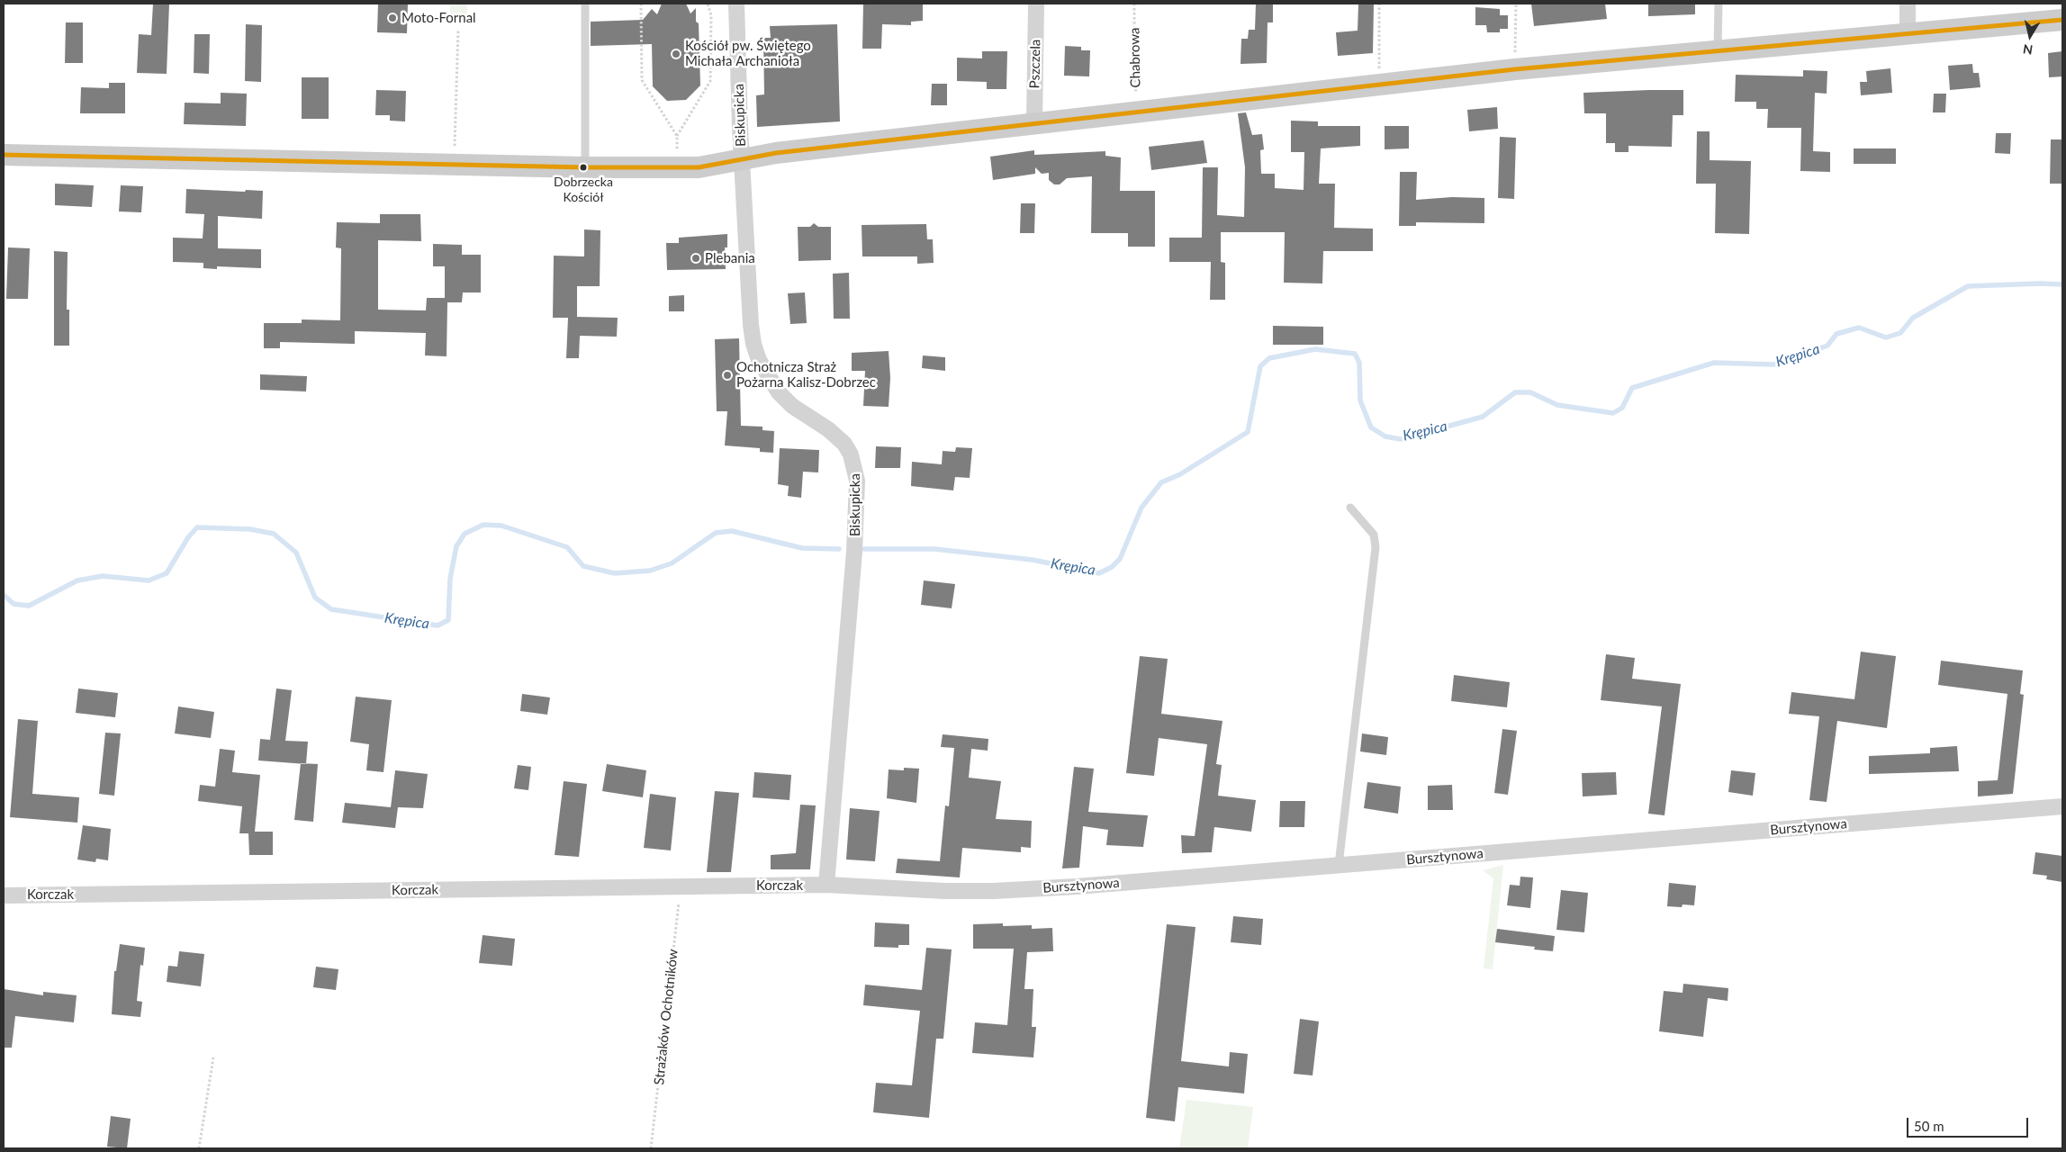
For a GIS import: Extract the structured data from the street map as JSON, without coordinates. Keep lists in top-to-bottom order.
{
  "streets": {
    "street": [
      "Pszczela",
      "Biskupicka",
      "Bursztynowa",
      "Korczak"
    ],
    "path": ["Chabrowa", "Strażaków Ochotników"]
  },
  "crossings": [
    ["Biskupicka", "Bursztynowa"],
    ["Biskupicka", "Korczak"],
    ["Bursztynowa", "Korczak"],
    ["Korczak", "Strażaków Ochotników"]
  ],
  "water": ["Krępica"],
  "places": [
    "Moto-Fornal",
    "Kościół pw. Świętego Michała Archanioła",
    "Dobrzecka Kościół",
    "Plebania",
    "Ochotnicza Straż Pożarna Kalisz-Dobrzec"
  ],
  "scale_bar": "50 m",
  "north": "bottom"
}
